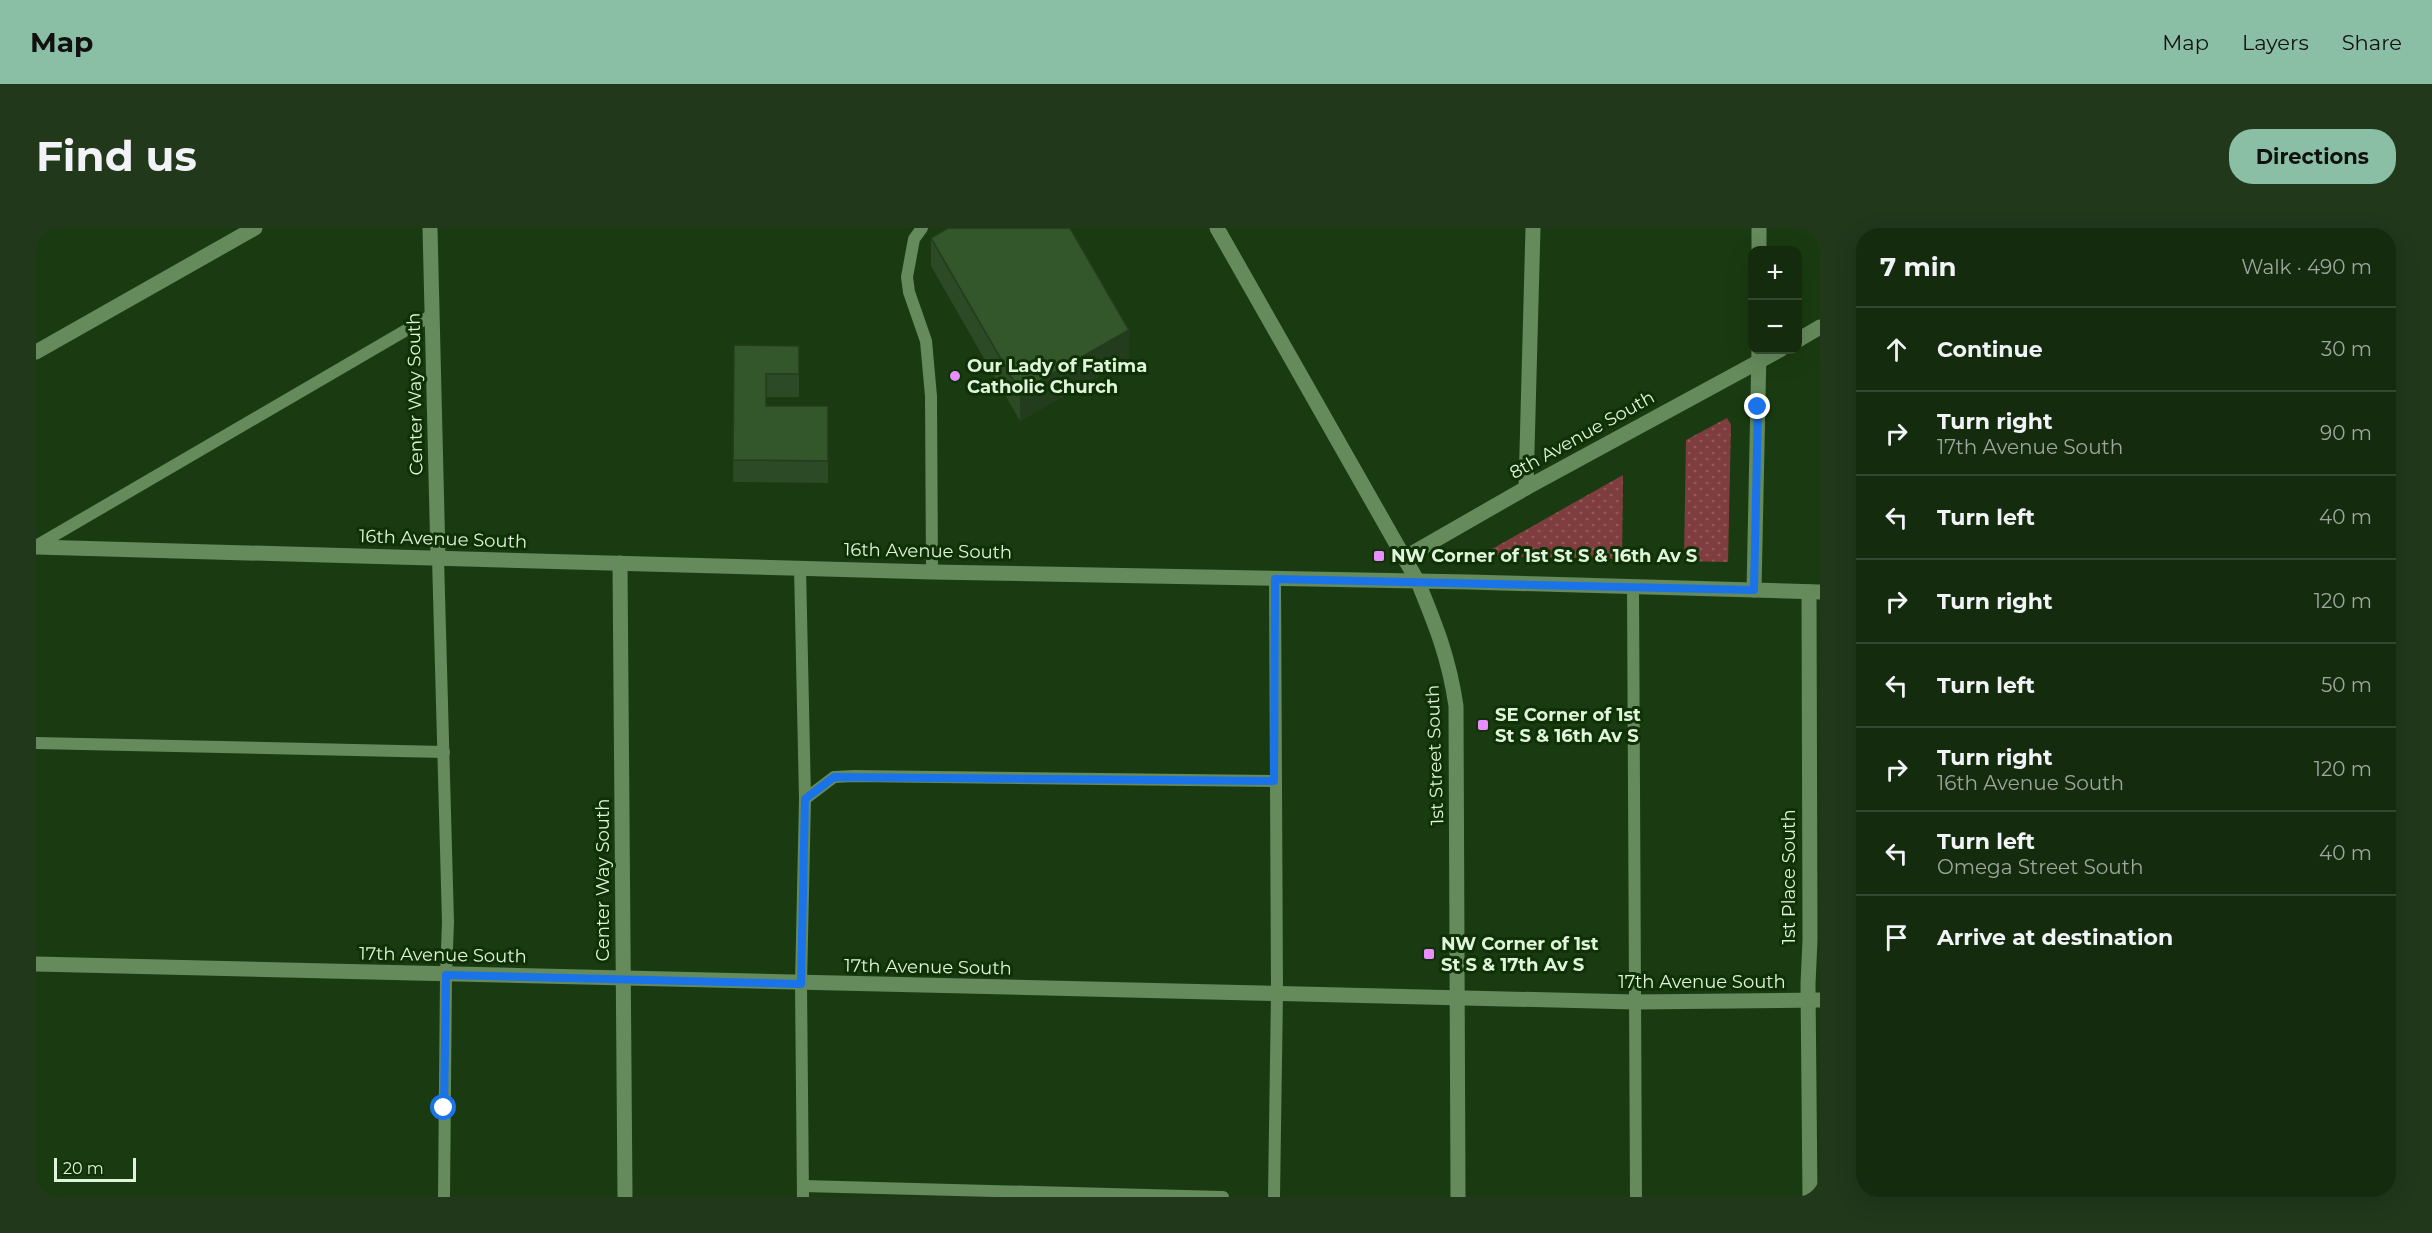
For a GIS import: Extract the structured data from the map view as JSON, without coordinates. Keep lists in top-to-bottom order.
{
  "streets": {
    "street": [
      "Center Way South",
      "8th Avenue South",
      "16th Avenue South",
      "1st Street South",
      "1st Place South",
      "17th Avenue South"
    ]
  },
  "crossings": [
    ["Center Way South", "16th Avenue South"],
    ["Center Way South", "17th Avenue South"],
    ["8th Avenue South", "1st Street South"],
    ["16th Avenue South", "1st Street South"],
    ["16th Avenue South", "1st Place South"],
    ["1st Street South", "17th Avenue South"],
    ["1st Place South", "17th Avenue South"]
  ],
  "places": {
    "other": ["Our Lady of Fatima Catholic Church"],
    "transit": ["NW Corner of 1st St S & 16th Av S", "SE Corner of 1st St S & 16th Av S", "NW Corner of 1st St S & 17th Av S"]
  },
  "scale_bar": "20 m",
  "page": {
    "header": "Map",
    "nav": ["Map", "Layers", "Share"],
    "buttons": "Directions",
    "title": "Find us",
    "heading": ["7 min", "Walk · 490 m"],
    "map_buttons": ["+", "−"],
    "list": [
      ["Continue", "30 m"],
      ["Turn right", "17th Avenue South", "90 m"],
      ["Turn left", "40 m"],
      ["Turn right", "120 m"],
      ["Turn left", "50 m"],
      ["Turn right", "16th Avenue South", "120 m"],
      ["Turn left", "Omega Street South", "40 m"],
      "Arrive at destination"
    ],
    "scale": "20 m"
  }
}
